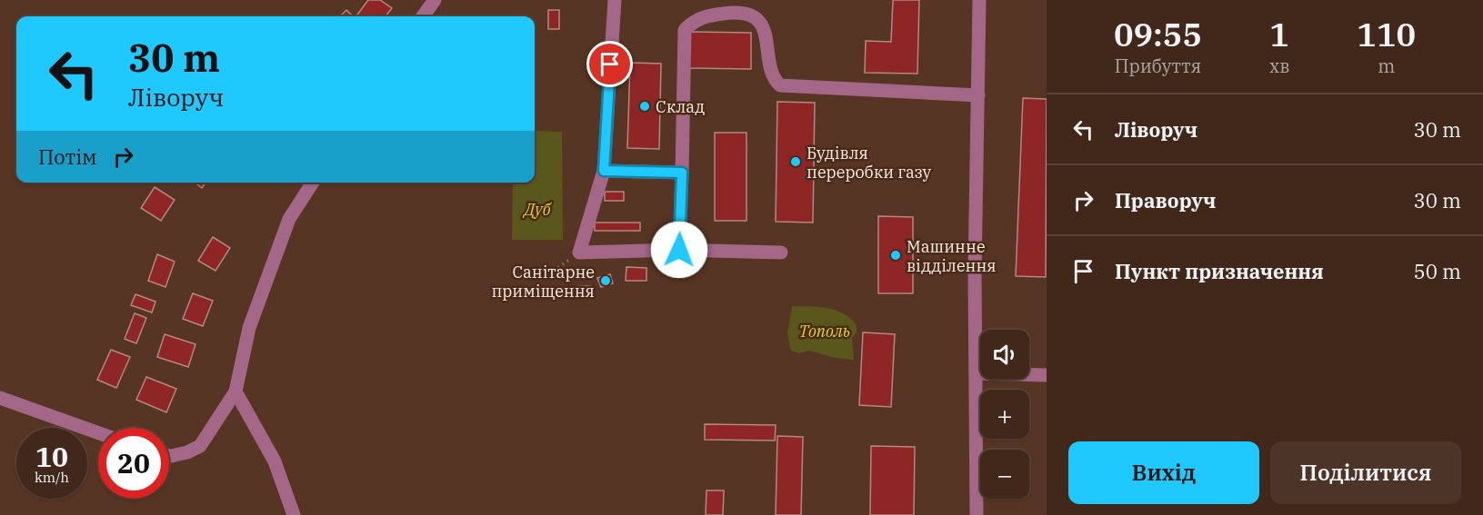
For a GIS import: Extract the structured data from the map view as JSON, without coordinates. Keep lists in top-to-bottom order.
{
  "parks": ["Дуб", "Тополь"],
  "places": [
    "Склад",
    "Будівля переробки газу",
    "Машинне відділення",
    "Санітарне приміщення"
  ],
  "page": {
    "eta": [
      "09:55",
      "Прибуття",
      "1",
      "хв",
      "110",
      "m"
    ],
    "turn": ["30 m", "Ліворуч"],
    "list": [
      {
        "name": "Ліворуч",
        "value": "30 m"
      },
      {
        "name": "Праворуч",
        "value": "30 m"
      },
      {
        "name": "Пункт призначення",
        "value": "50 m"
      }
    ],
    "then": "Потім",
    "map_buttons": ["+", "−"],
    "speed": "10 km/h",
    "limit": "20",
    "buttons": ["Вихід", "Поділитися"]
  }
}
